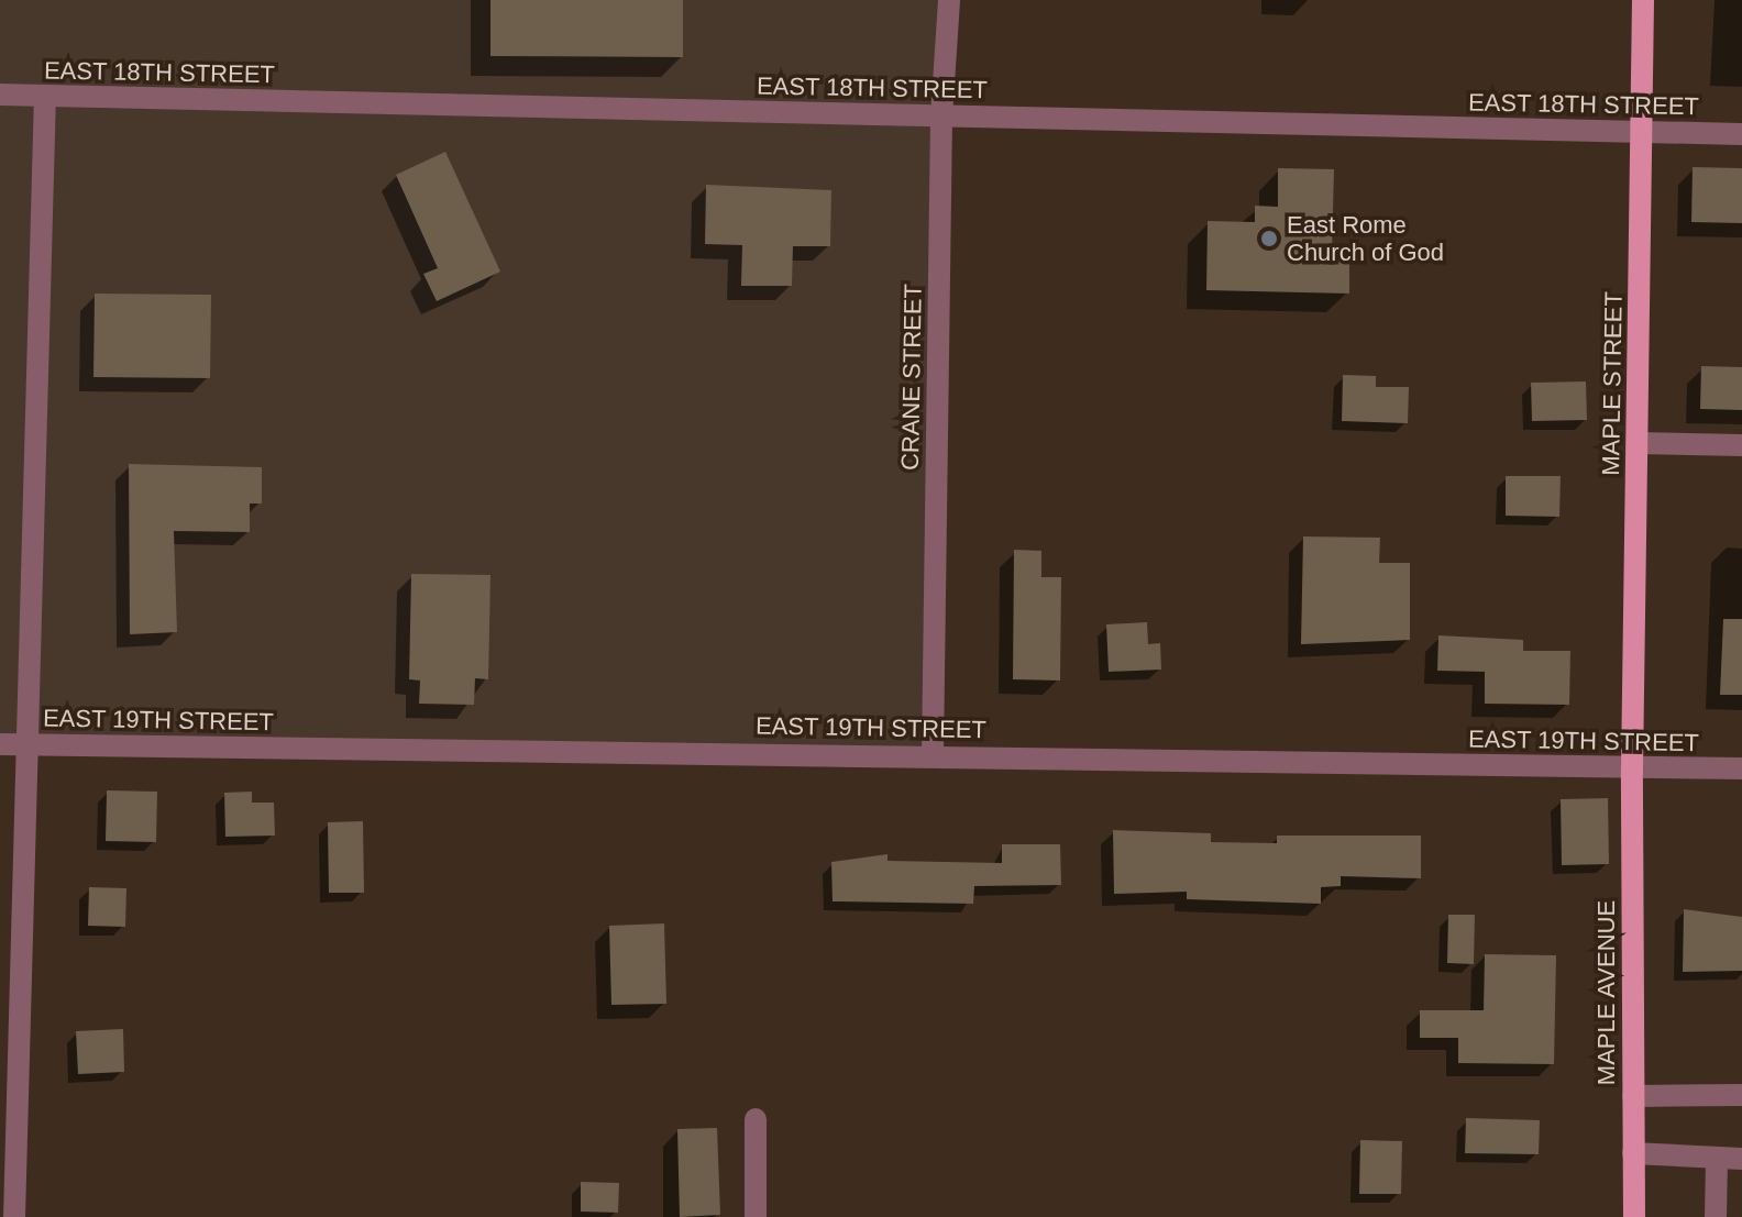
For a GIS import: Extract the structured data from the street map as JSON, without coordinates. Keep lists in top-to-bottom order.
{
  "streets": {
    "main road": ["MAPLE STREET", "MAPLE AVENUE"],
    "street": ["EAST 18TH STREET", "CRANE STREET", "EAST 19TH STREET"]
  },
  "crossings": [
    ["EAST 18TH STREET", "CRANE STREET"],
    ["EAST 18TH STREET", "MAPLE STREET"],
    ["CRANE STREET", "EAST 19TH STREET"],
    ["MAPLE STREET", "EAST 19TH STREET"],
    ["MAPLE STREET", "MAPLE AVENUE"],
    ["EAST 19TH STREET", "MAPLE AVENUE"]
  ],
  "places": ["East Rome Church of God"]
}
